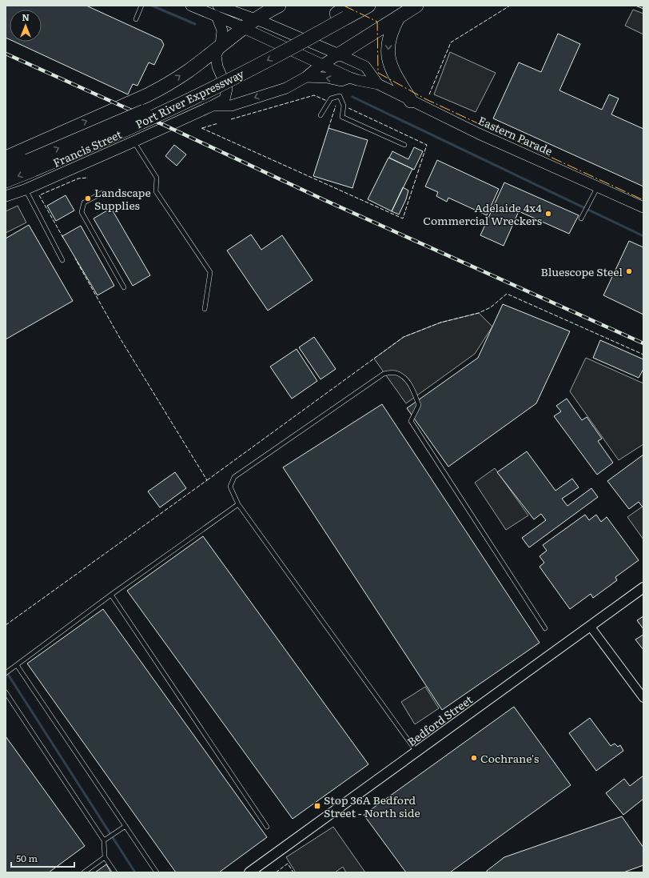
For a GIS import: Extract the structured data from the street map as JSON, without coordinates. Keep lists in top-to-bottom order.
{
  "streets": {
    "highway": ["Port River Expressway"],
    "main road": ["Eastern Parade", "Francis Street"],
    "street": ["Bedford Street"]
  },
  "places": {
    "other": [
      "Landscape Supplies",
      "Adelaide 4x4 Commercial Wreckers",
      "Bluescope Steel",
      "Cochrane's"
    ],
    "transit": ["Stop 36A Bedford Street - North side"]
  },
  "scale_bar": "50 m",
  "north": "top"
}
